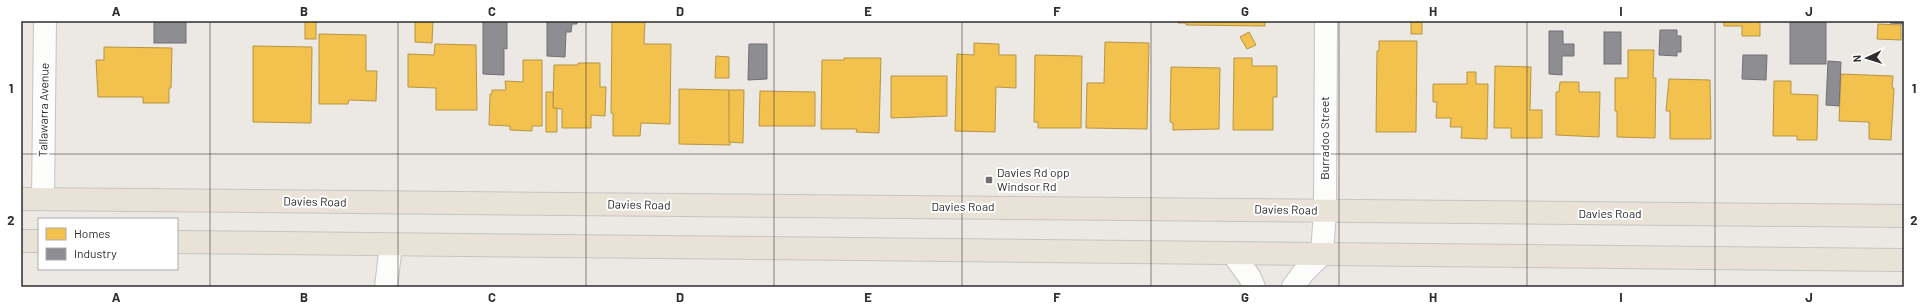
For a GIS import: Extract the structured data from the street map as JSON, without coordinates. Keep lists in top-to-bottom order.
{
  "streets": {
    "highway": ["Davies Road"],
    "street": ["Tallawarra Avenue", "Burradoo Street"]
  },
  "crossings": [
    ["Tallawarra Avenue", "Davies Road"],
    ["Burradoo Street", "Davies Road"]
  ],
  "places": {
    "transit": ["Davies Rd opp Windsor Rd"]
  },
  "legend": ["Homes", "Industry"],
  "north": "left",
  "grid": {
    "columns": [
      "A",
      "B",
      "C",
      "D",
      "E",
      "F",
      "G",
      "H",
      "I",
      "J"
    ],
    "rows": ["1", "2"]
  }
}
